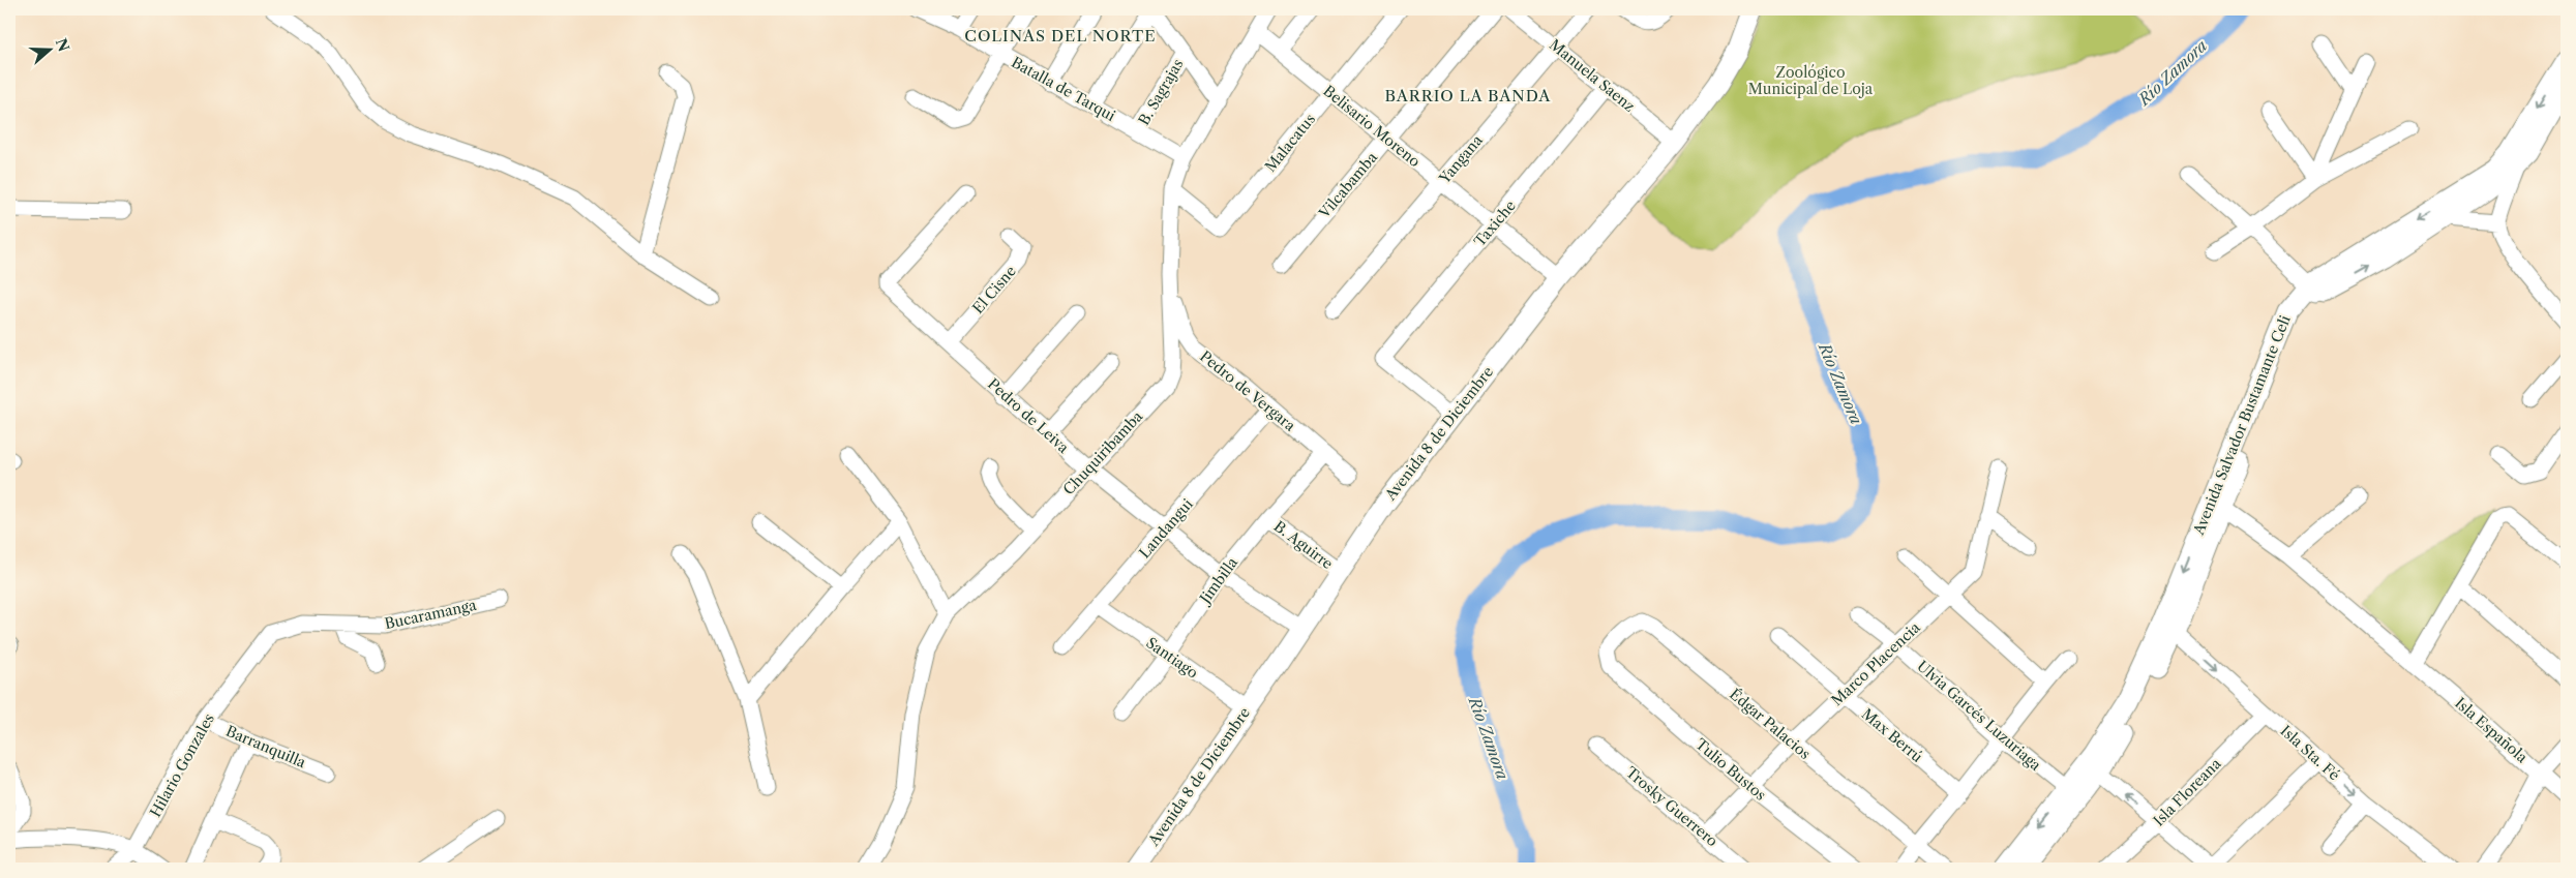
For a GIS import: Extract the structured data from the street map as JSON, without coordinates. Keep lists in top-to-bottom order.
{
  "streets": {
    "main road": ["Avenida Salvador Bustamante Celi", "Avenida 8 de Diciembre"],
    "street": [
      "Manuela Saenz",
      "Batalla de Tarqui",
      "B. Sagrajas",
      "Belisario Moreno",
      "Malacatus",
      "Yangana",
      "Vilcabamba",
      "Taxiche",
      "El Cisne",
      "Pedro de Vergara",
      "Pedro de Leiva",
      "Chuquiribamba",
      "Landangui",
      "B. Aguirre",
      "Jimbilla",
      "Bucaramanga",
      "Santiago",
      "Marco Placencia",
      "Ulvia Garcés Luzuriaga",
      "Édgar Palacios",
      "Isla Española",
      "Max Berrú",
      "Barranquilla",
      "Isla Sta. Fé",
      "Hilario Gonzales",
      "Tulio Bustos",
      "Isla Floreana",
      "Trosky Guerrero"
    ]
  },
  "crossings": [
    ["Manuela Saenz", "Yangana"],
    ["Manuela Saenz", "Taxiche"],
    ["Manuela Saenz", "Avenida 8 de Diciembre"],
    ["Batalla de Tarqui", "B. Sagrajas"],
    ["Batalla de Tarqui", "Chuquiribamba"],
    ["Belisario Moreno", "Malacatus"],
    ["Belisario Moreno", "Yangana"],
    ["Belisario Moreno", "Vilcabamba"],
    ["Belisario Moreno", "Taxiche"],
    ["Belisario Moreno", "Avenida 8 de Diciembre"],
    ["Belisario Moreno", "Chuquiribamba"],
    ["Malacatus", "Chuquiribamba"],
    ["Taxiche", "Avenida 8 de Diciembre"],
    ["El Cisne", "Pedro de Leiva"],
    ["Pedro de Vergara", "Chuquiribamba"],
    ["Pedro de Vergara", "Landangui"],
    ["Pedro de Vergara", "Jimbilla"],
    ["Pedro de Leiva", "Avenida 8 de Diciembre"],
    ["Pedro de Leiva", "Chuquiribamba"],
    ["Pedro de Leiva", "Landangui"],
    ["Pedro de Leiva", "Jimbilla"],
    ["Avenida Salvador Bustamante Celi", "Ulvia Garcés Luzuriaga"],
    ["Avenida Salvador Bustamante Celi", "Isla Española"],
    ["Avenida Salvador Bustamante Celi", "Isla Sta. Fé"],
    ["Avenida 8 de Diciembre", "B. Aguirre"],
    ["Avenida 8 de Diciembre", "Santiago"],
    ["Landangui", "Santiago"],
    ["B. Aguirre", "Jimbilla"],
    ["Jimbilla", "Santiago"],
    ["Bucaramanga", "Hilario Gonzales"],
    ["Marco Placencia", "Ulvia Garcés Luzuriaga"],
    ["Marco Placencia", "Édgar Palacios"],
    ["Marco Placencia", "Max Berrú"],
    ["Marco Placencia", "Tulio Bustos"],
    ["Marco Placencia", "Trosky Guerrero"],
    ["Édgar Palacios", "Tulio Bustos"],
    ["Barranquilla", "Hilario Gonzales"],
    ["Isla Sta. Fé", "Isla Floreana"]
  ],
  "one_way": ["Isla Sta. Fé"],
  "districts": ["COLINAS DEL NORTE", "BARRIO LA BANDA"],
  "water": ["Río Zamora"],
  "parks": ["Zoológico Municipal de Loja"],
  "north": "right"
}
